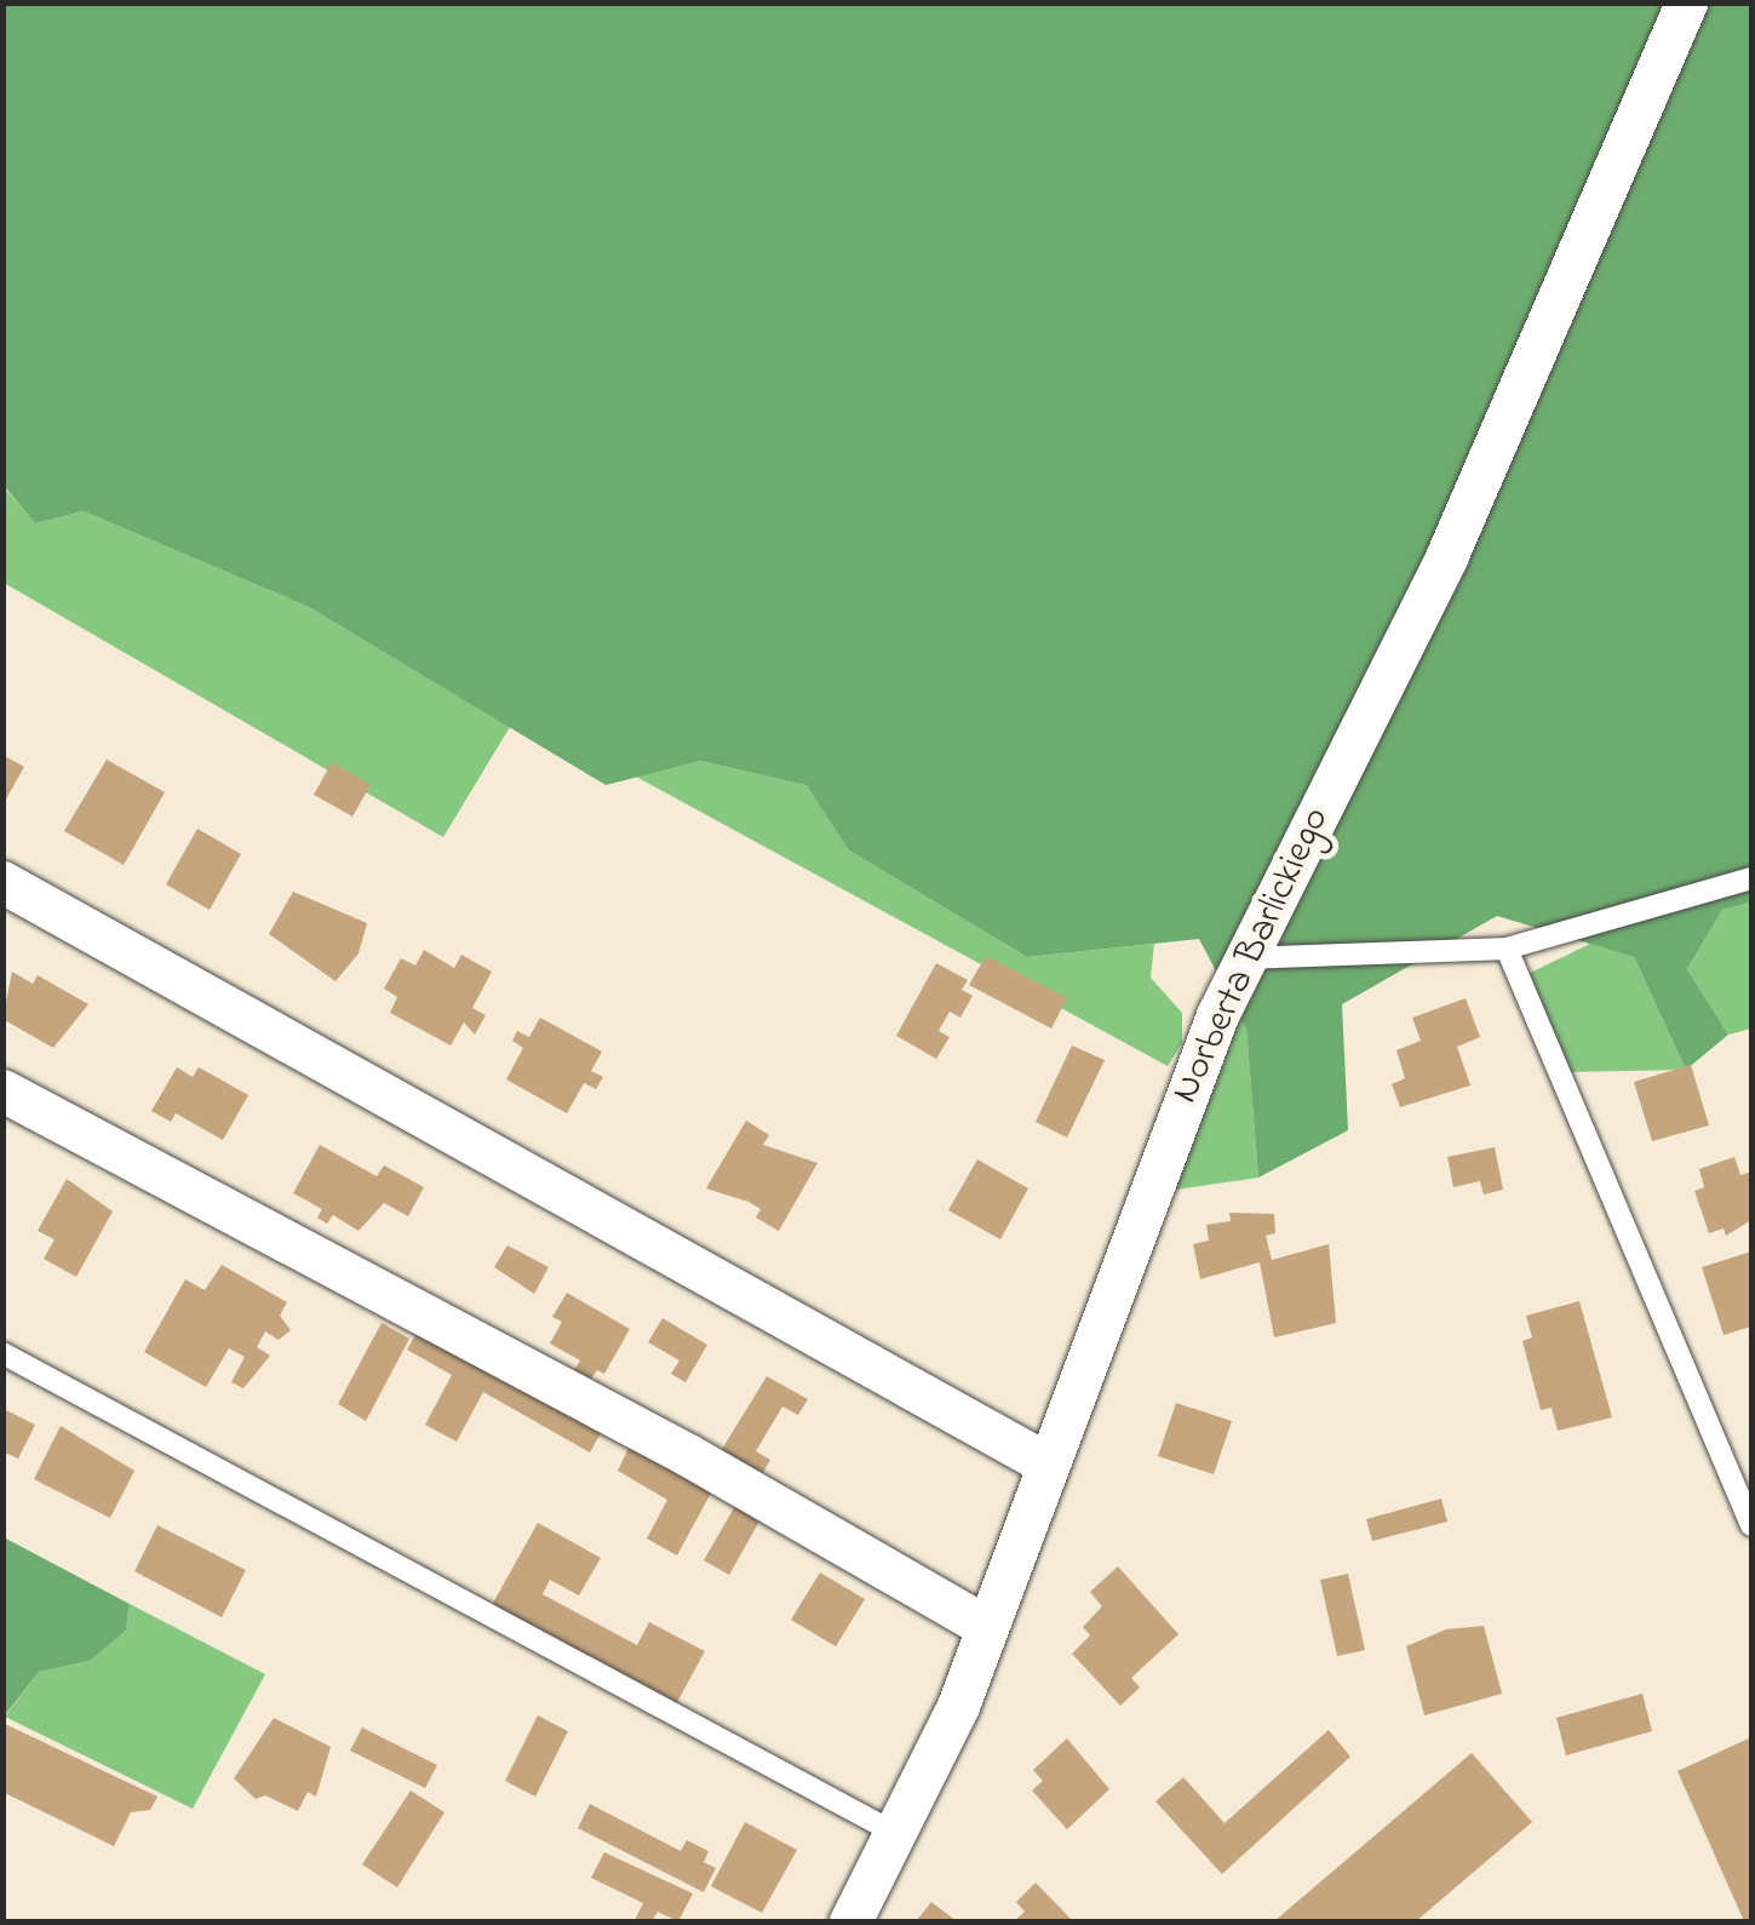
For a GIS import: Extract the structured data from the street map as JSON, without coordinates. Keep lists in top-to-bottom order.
{
  "streets": {
    "street": ["Norberta Barlickiego"]
  }
}
